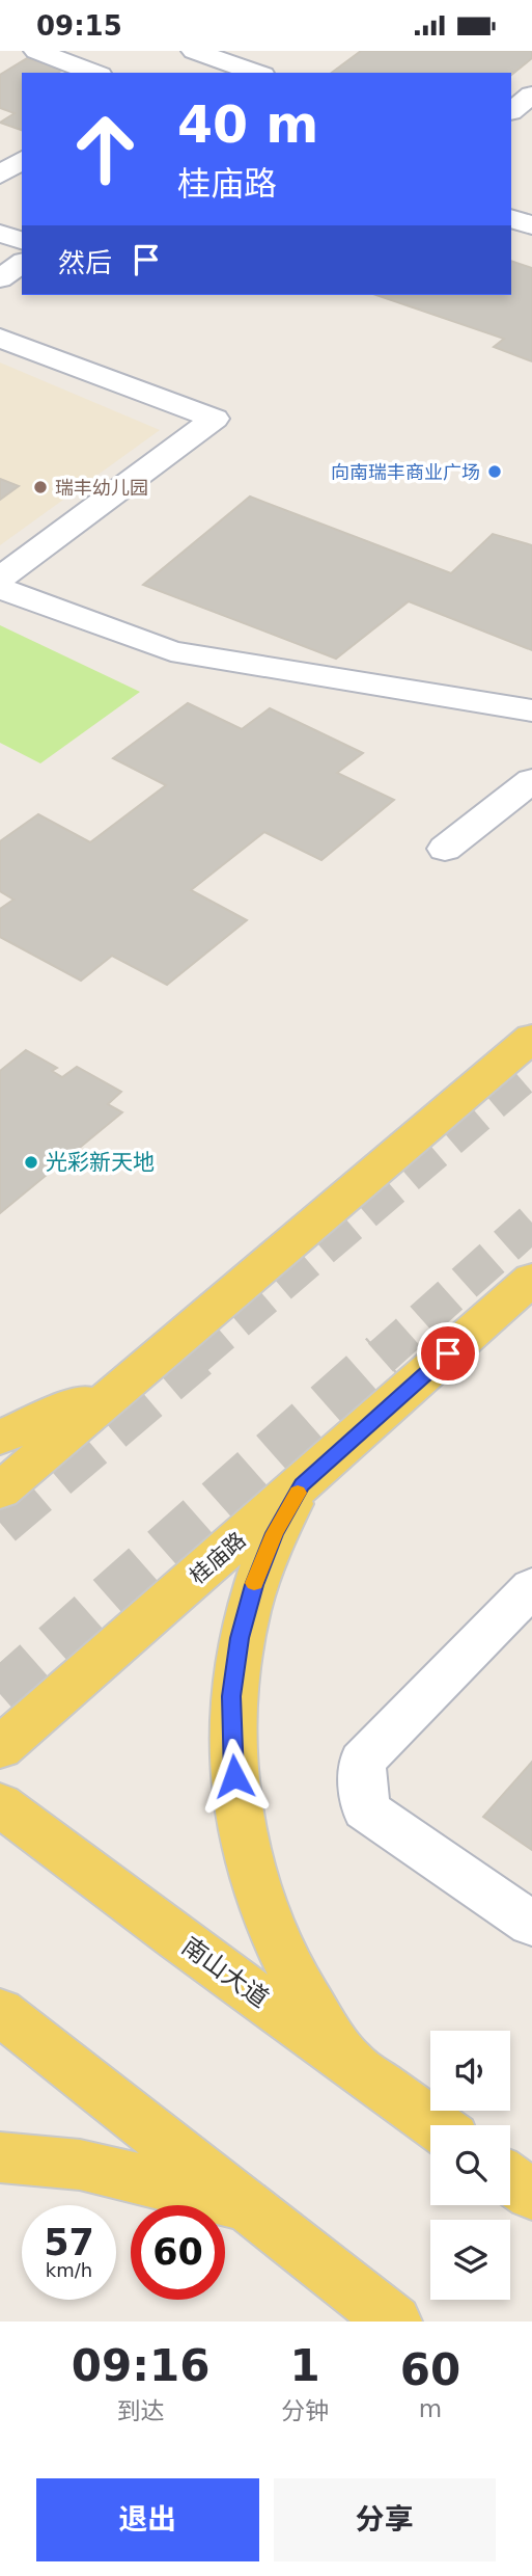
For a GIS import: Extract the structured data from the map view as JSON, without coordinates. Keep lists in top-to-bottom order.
{
  "streets": {
    "main road": ["桂庙路", "南山大道"]
  },
  "places": ["向南瑞丰商业广场", "瑞丰幼儿园", "光彩新天地"],
  "page": {
    "status": "09:15",
    "turn": ["40 m", "桂庙路"],
    "then": "然后",
    "speed": "57 km/h",
    "limit": "60",
    "eta": [
      "09:16",
      "到达",
      "1",
      "分钟",
      "60",
      "m"
    ],
    "buttons": ["退出", "分享"]
  }
}
